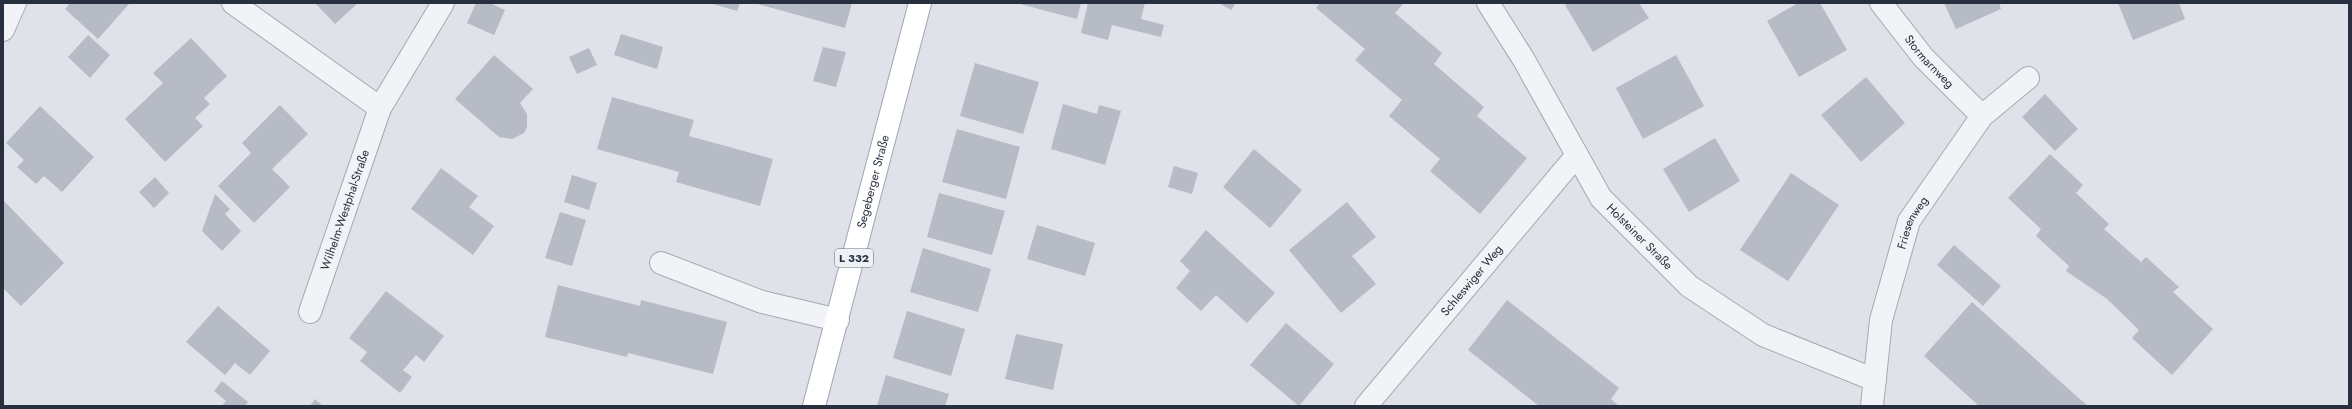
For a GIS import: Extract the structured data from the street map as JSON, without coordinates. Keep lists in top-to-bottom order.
{
  "streets": {
    "main road": ["Segeberger Straße", "L 332"],
    "street": [
      "Stormarnweg",
      "Wilhelm-Westphal-Straße",
      "Friesenweg",
      "Holsteiner Straße",
      "Schleswiger Weg"
    ]
  },
  "crossings": [
    ["Stormarnweg", "Friesenweg"],
    ["Friesenweg", "Holsteiner Straße"],
    ["Holsteiner Straße", "Schleswiger Weg"]
  ]
}
